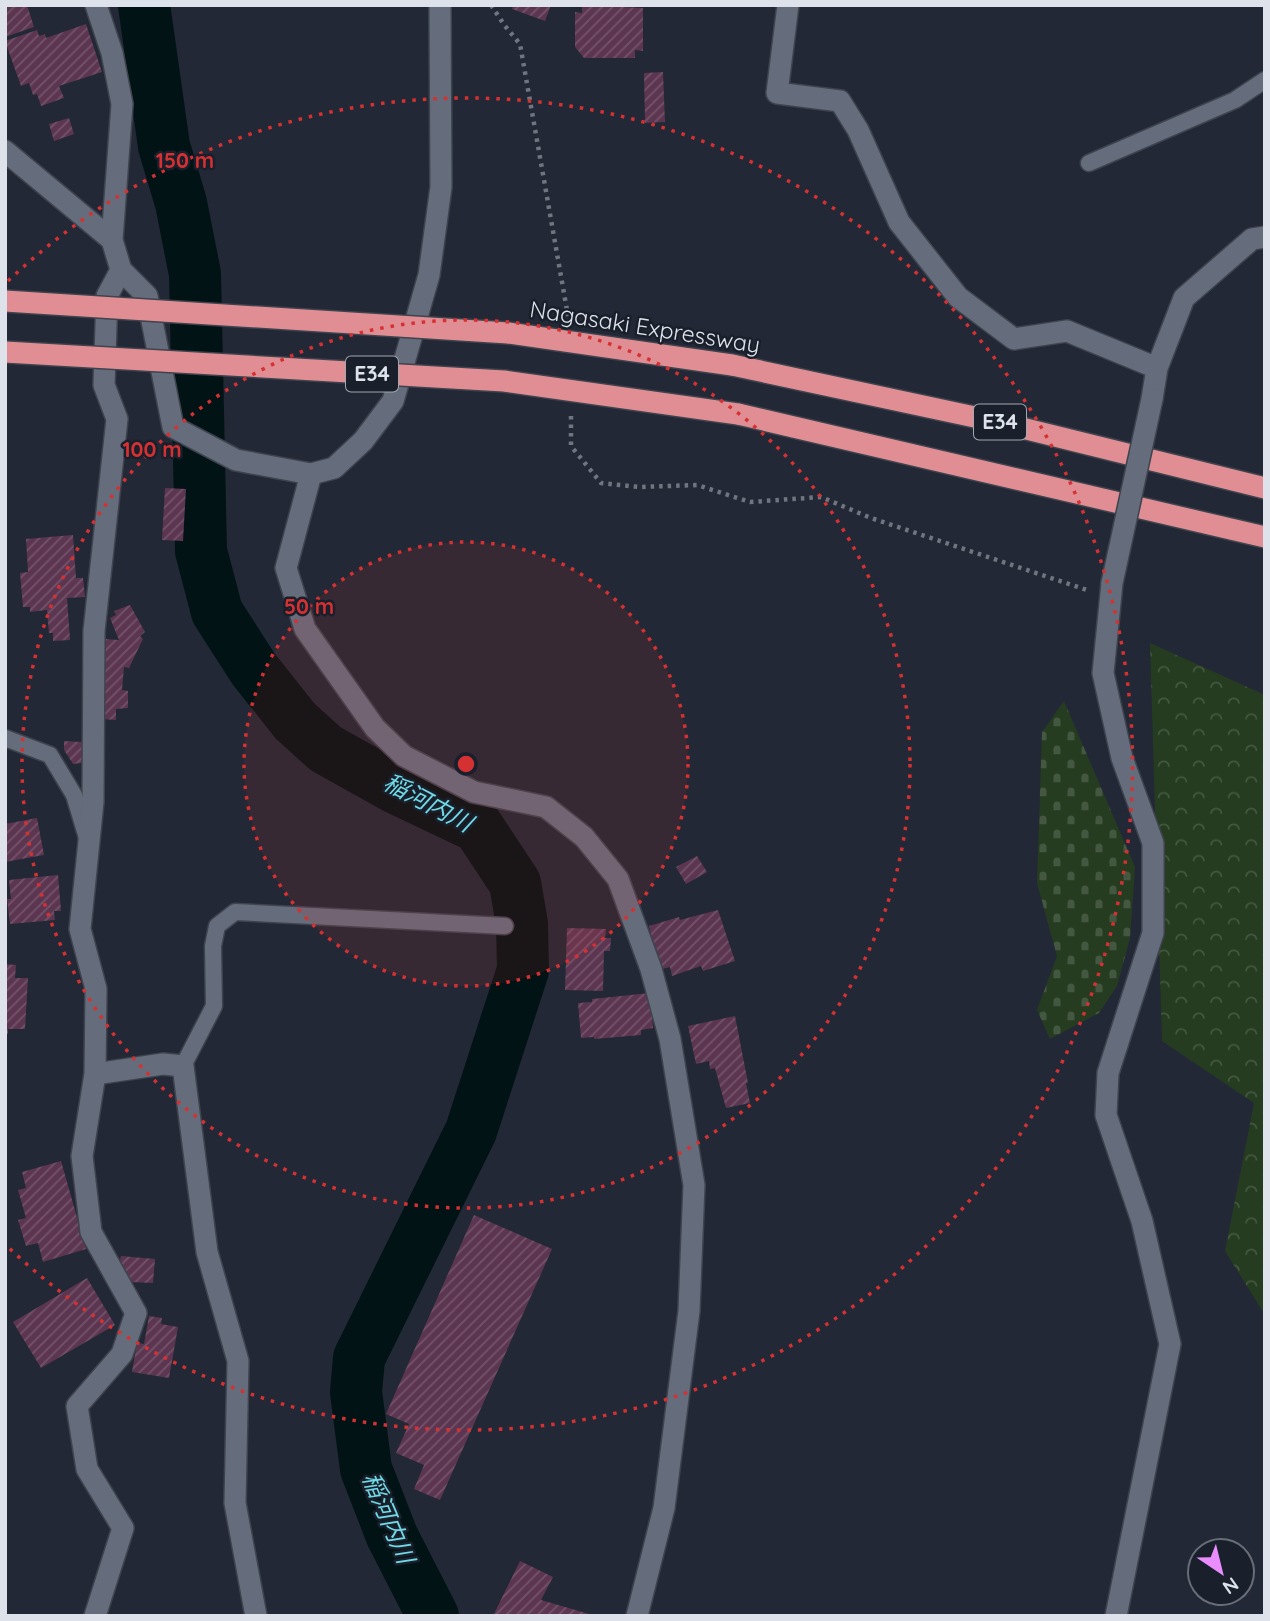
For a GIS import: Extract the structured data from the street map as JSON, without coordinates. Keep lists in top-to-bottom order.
{
  "streets": {
    "highway": ["Nagasaki Expressway", "E34"]
  },
  "water": ["稲河内川"],
  "north": "bottom right",
  "rings": ["150 m", "100 m", "50 m"]
}
